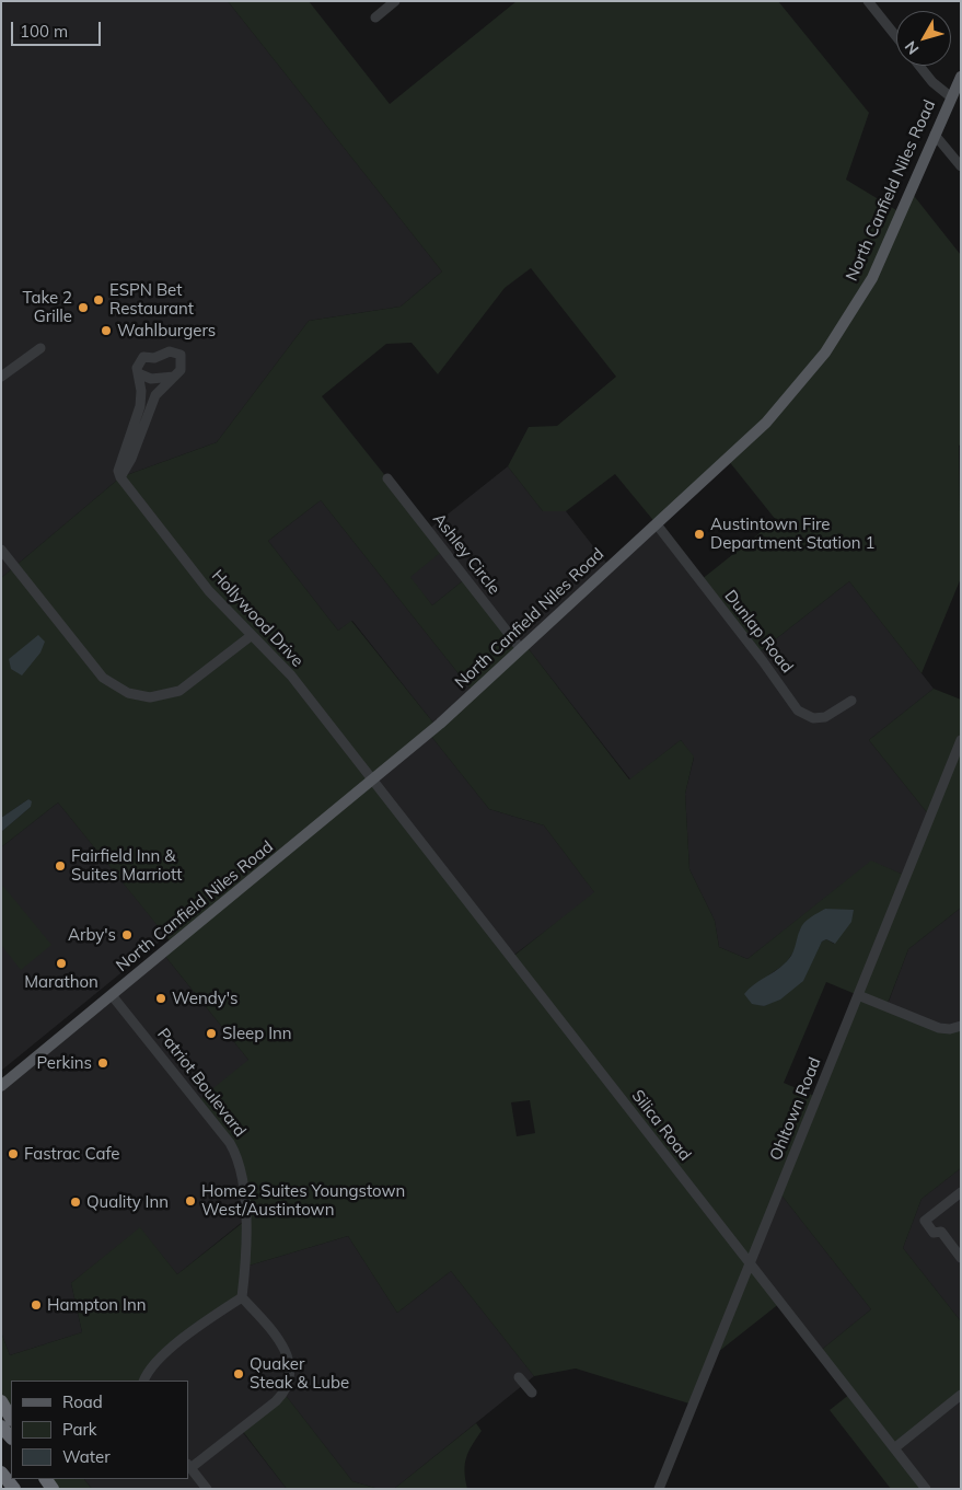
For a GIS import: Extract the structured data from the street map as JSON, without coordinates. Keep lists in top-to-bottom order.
{
  "streets": {
    "main road": ["North Canfield Niles Road"],
    "street": [
      "Ashley Circle",
      "Hollywood Drive",
      "Dunlap Road",
      "Patriot Boulevard",
      "Ohltown Road",
      "Silica Road"
    ]
  },
  "crossings": [
    ["North Canfield Niles Road", "Ashley Circle"],
    ["North Canfield Niles Road", "Hollywood Drive"],
    ["North Canfield Niles Road", "Dunlap Road"],
    ["North Canfield Niles Road", "Patriot Boulevard"],
    ["North Canfield Niles Road", "Silica Road"],
    ["Hollywood Drive", "Silica Road"],
    ["Ohltown Road", "Silica Road"]
  ],
  "places": [
    "ESPN Bet Restaurant",
    "Take 2 Grille",
    "Wahlburgers",
    "Austintown Fire Department Station 1",
    "Fairfield Inn & Suites Marriott",
    "Arby's",
    "Marathon",
    "Wendy's",
    "Sleep Inn",
    "Perkins",
    "Fastrac Cafe",
    "Home2 Suites Youngstown West/Austintown",
    "Quality Inn",
    "Hampton Inn",
    "Quaker Steak & Lube"
  ],
  "legend": ["Road", "Park", "Water"],
  "scale_bar": "100 m",
  "north": "bottom left"
}
